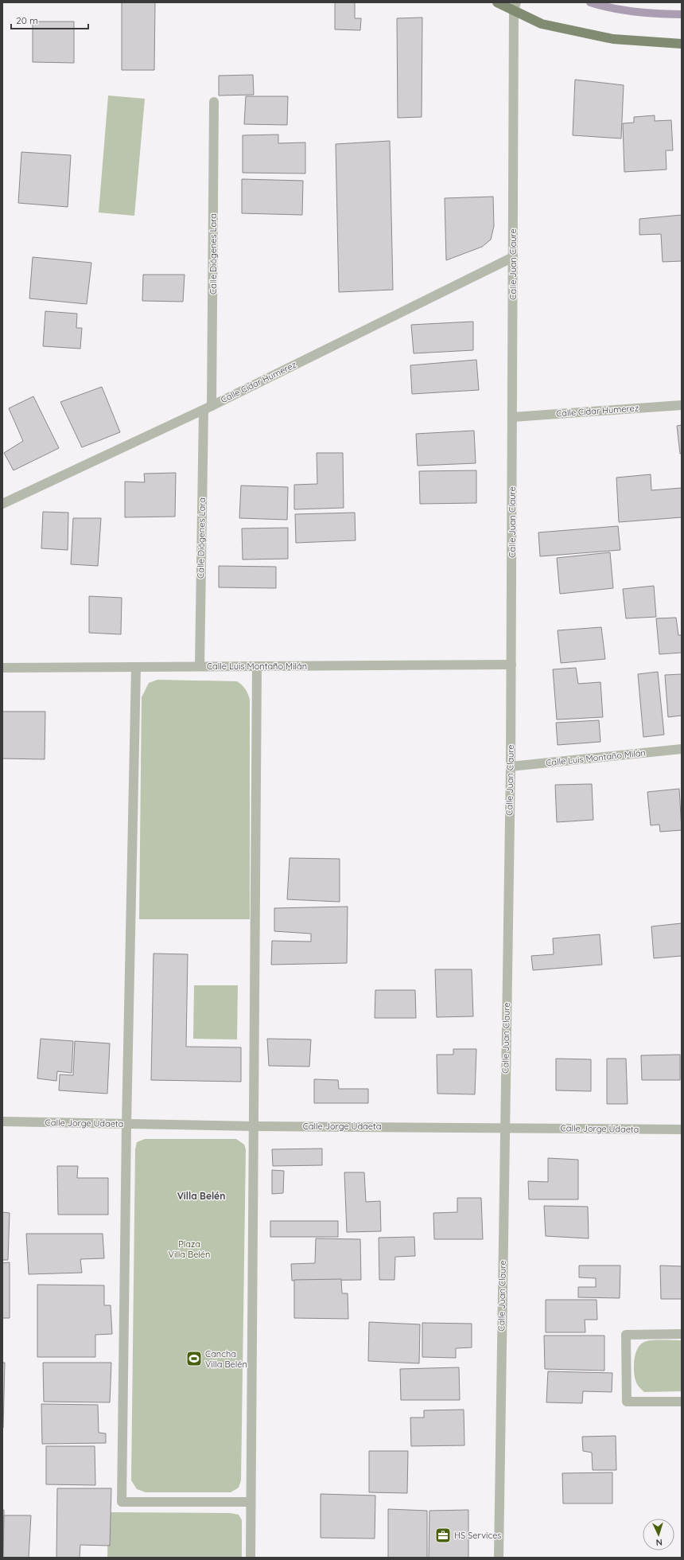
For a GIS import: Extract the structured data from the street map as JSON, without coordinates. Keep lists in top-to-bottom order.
{
  "streets": {
    "street": [
      "Calle Diógenes Lara",
      "Calle Juan Claure",
      "Calle Cidar Humerez",
      "Calle Luis Montaño Milán",
      "Calle Jorge Udaeta"
    ]
  },
  "crossings": [
    ["Calle Diógenes Lara", "Calle Cidar Humerez"],
    ["Calle Diógenes Lara", "Calle Luis Montaño Milán"],
    ["Calle Juan Claure", "Calle Cidar Humerez"],
    ["Calle Juan Claure", "Calle Luis Montaño Milán"],
    ["Calle Juan Claure", "Calle Jorge Udaeta"]
  ],
  "districts": ["Villa Belén"],
  "parks": ["Plaza Villa Belén"],
  "places": {
    "sports": ["Cancha Villa Belén"],
    "office": ["HS Services"]
  },
  "scale_bar": "20 m",
  "north": "bottom"
}
